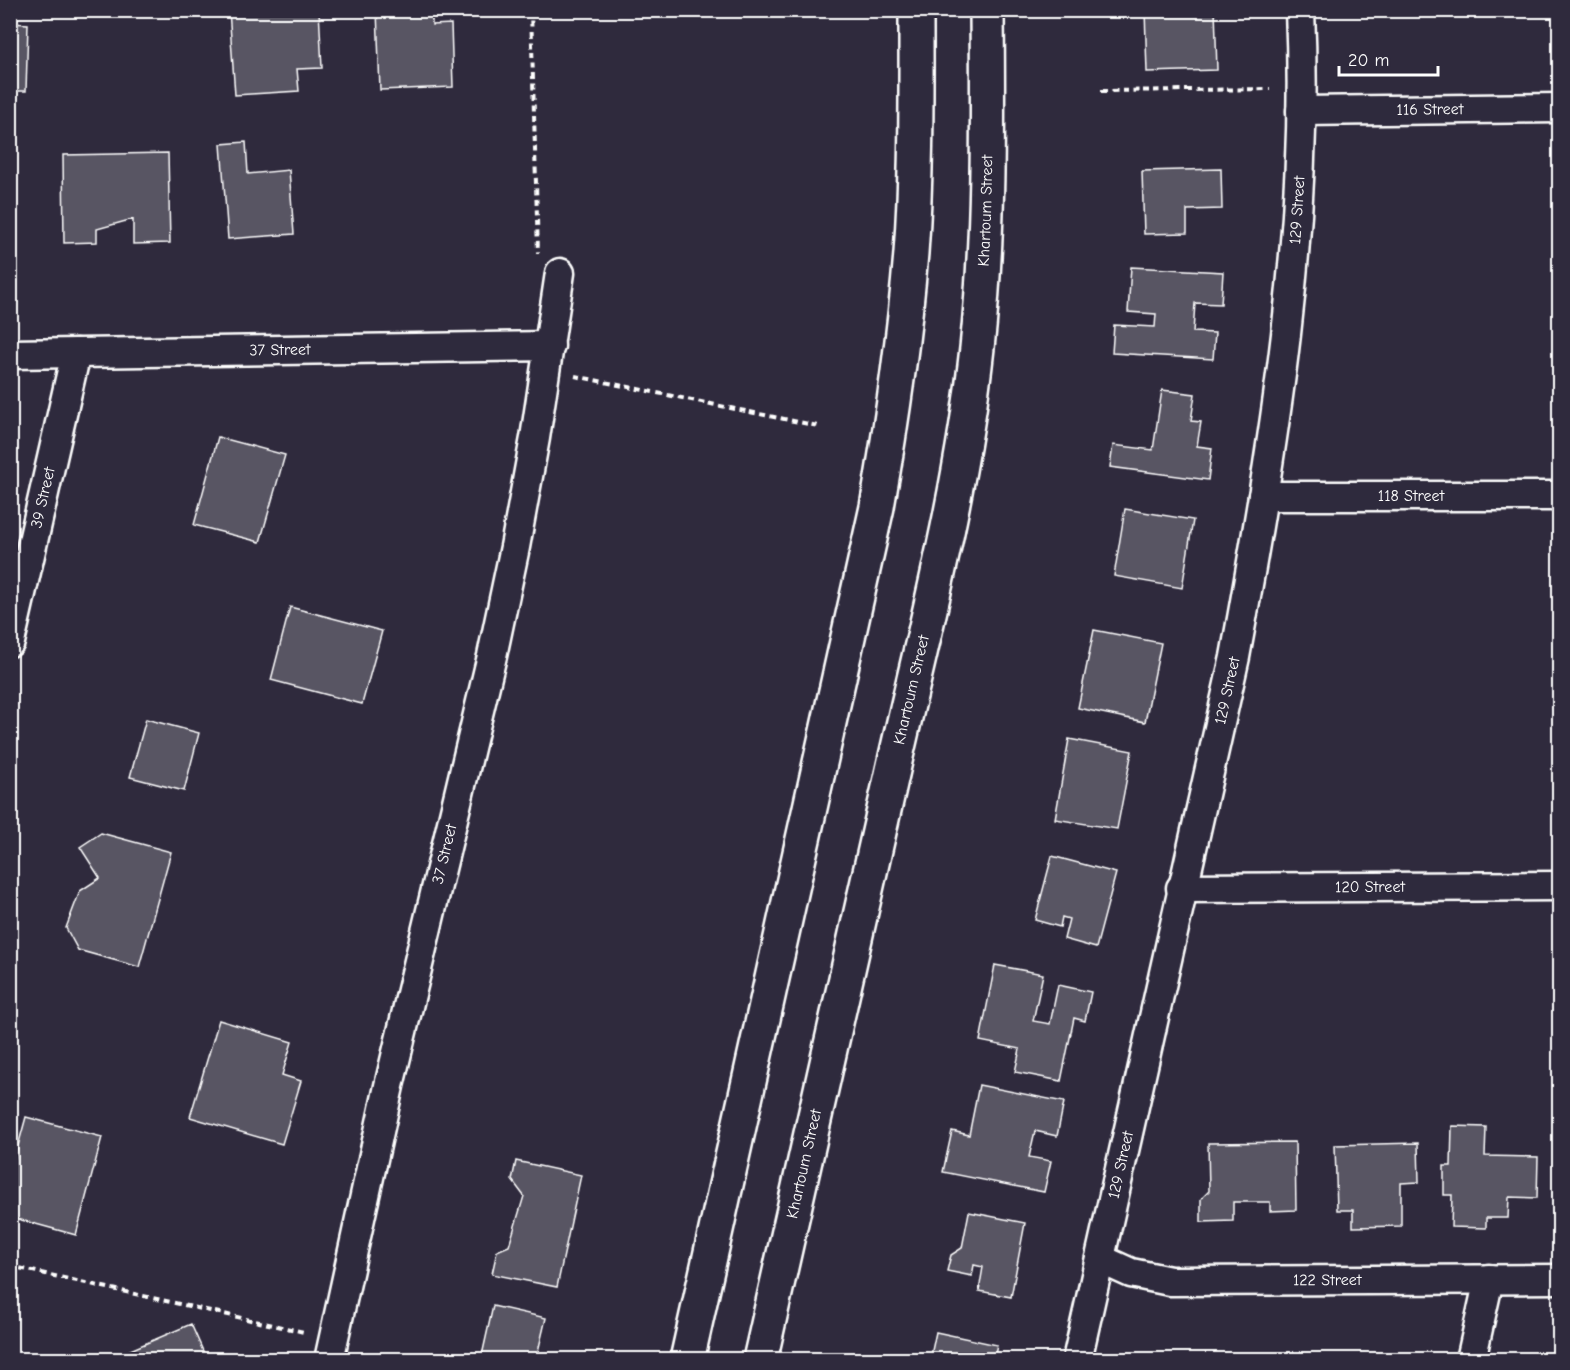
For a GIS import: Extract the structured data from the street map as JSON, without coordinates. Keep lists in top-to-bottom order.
{
  "streets": {
    "main road": ["Khartoum Street"],
    "street": [
      "116 Street",
      "129 Street",
      "37 Street",
      "118 Street",
      "39 Street",
      "120 Street",
      "122 Street"
    ]
  },
  "crossings": [
    ["116 Street", "129 Street"],
    ["129 Street", "118 Street"],
    ["129 Street", "120 Street"],
    ["129 Street", "122 Street"],
    ["37 Street", "39 Street"]
  ],
  "scale_bar": "20 m"
}
